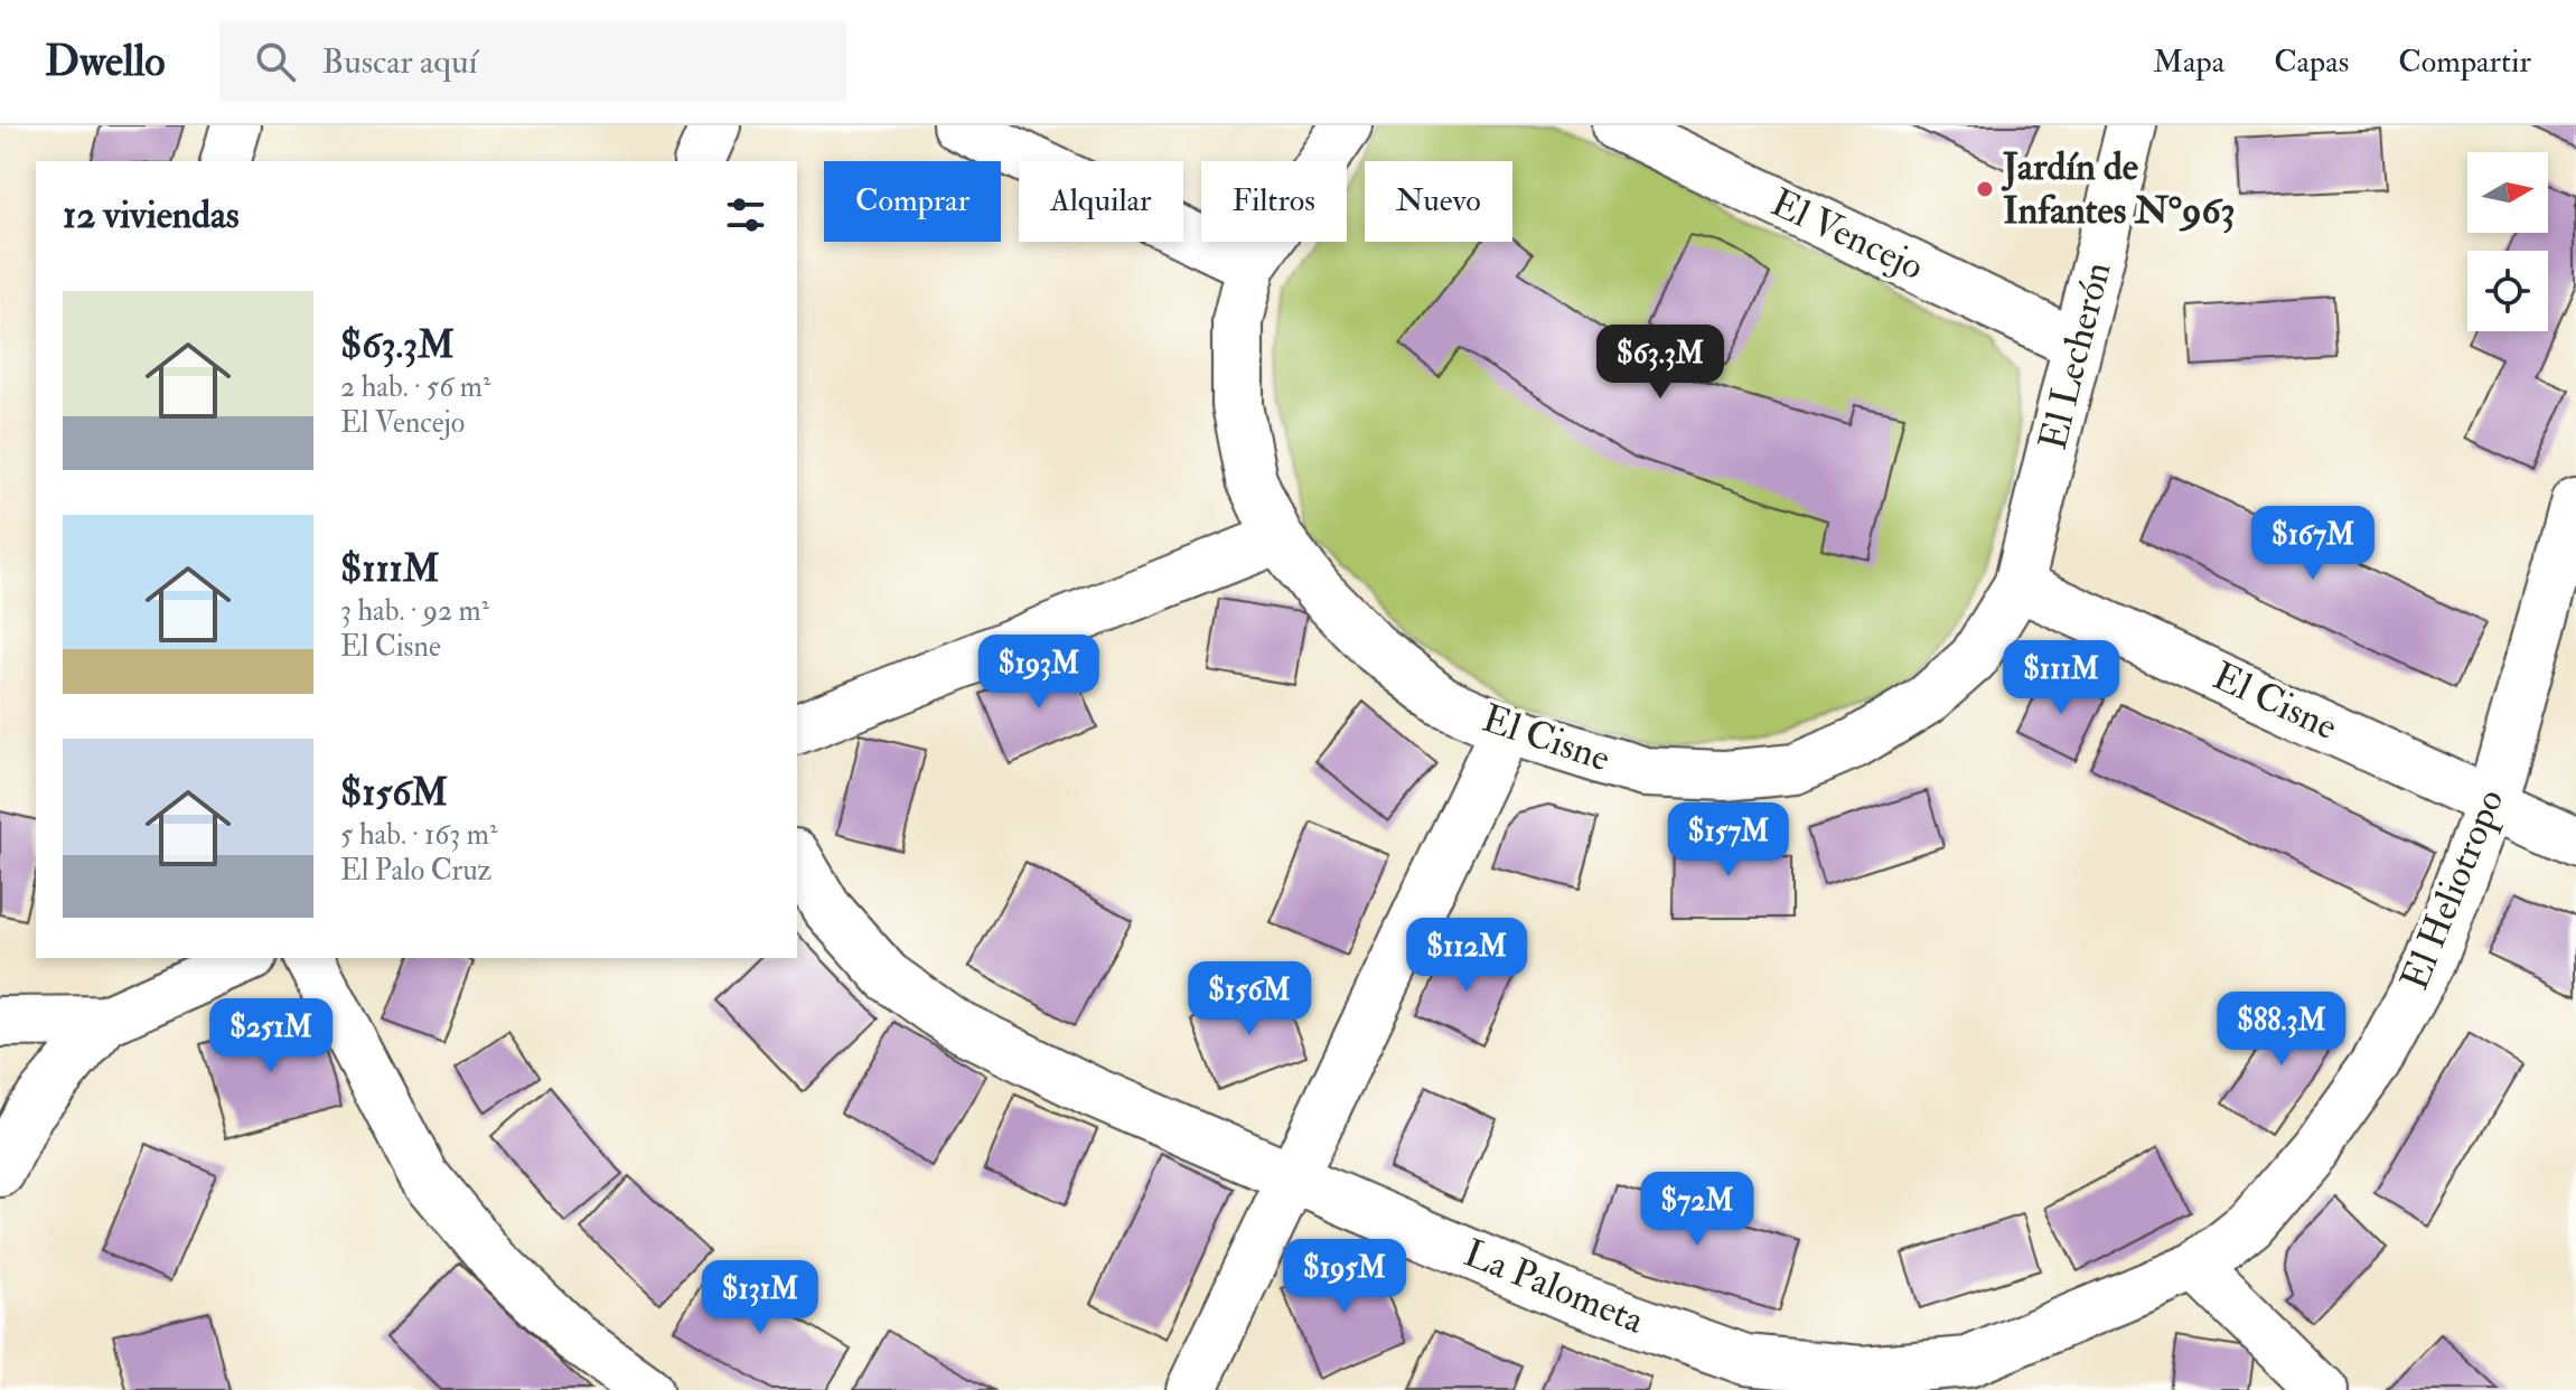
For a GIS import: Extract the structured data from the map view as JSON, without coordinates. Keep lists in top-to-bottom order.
{
  "streets": {
    "street": [
      "El Vencejo",
      "El Lecherón",
      "El Cisne",
      "El Heliotropo",
      "La Palometa"
    ]
  },
  "crossings": [
    ["El Vencejo", "El Lecherón"],
    ["El Lecherón", "El Cisne"],
    ["El Cisne", "El Heliotropo"],
    ["El Heliotropo", "La Palometa"]
  ],
  "places": ["Jardín de Infantes N°963"],
  "north": "right",
  "page": {
    "header": "Dwello",
    "search": "Buscar aquí",
    "nav": ["Mapa", "Capas", "Compartir"],
    "chip": [
      "Comprar",
      "Alquilar",
      "Filtros",
      "Nuevo"
    ],
    "heading": "12 viviendas",
    "list": [
      {
        "name": "$63.3M",
        "note": "2 hab. · 56 m² · El Vencejo"
      },
      {
        "name": "$111M",
        "note": "3 hab. · 92 m² · El Cisne"
      },
      {
        "name": "$156M",
        "note": "5 hab. · 163 m² · El Palo Cruz"
      }
    ],
    "price": [
      "$63.3M",
      "$167M",
      "$193M",
      "$111M",
      "$157M",
      "$112M",
      "$156M",
      "$88.3M",
      "$251M",
      "$72M",
      "$195M",
      "$131M"
    ]
  }
}
